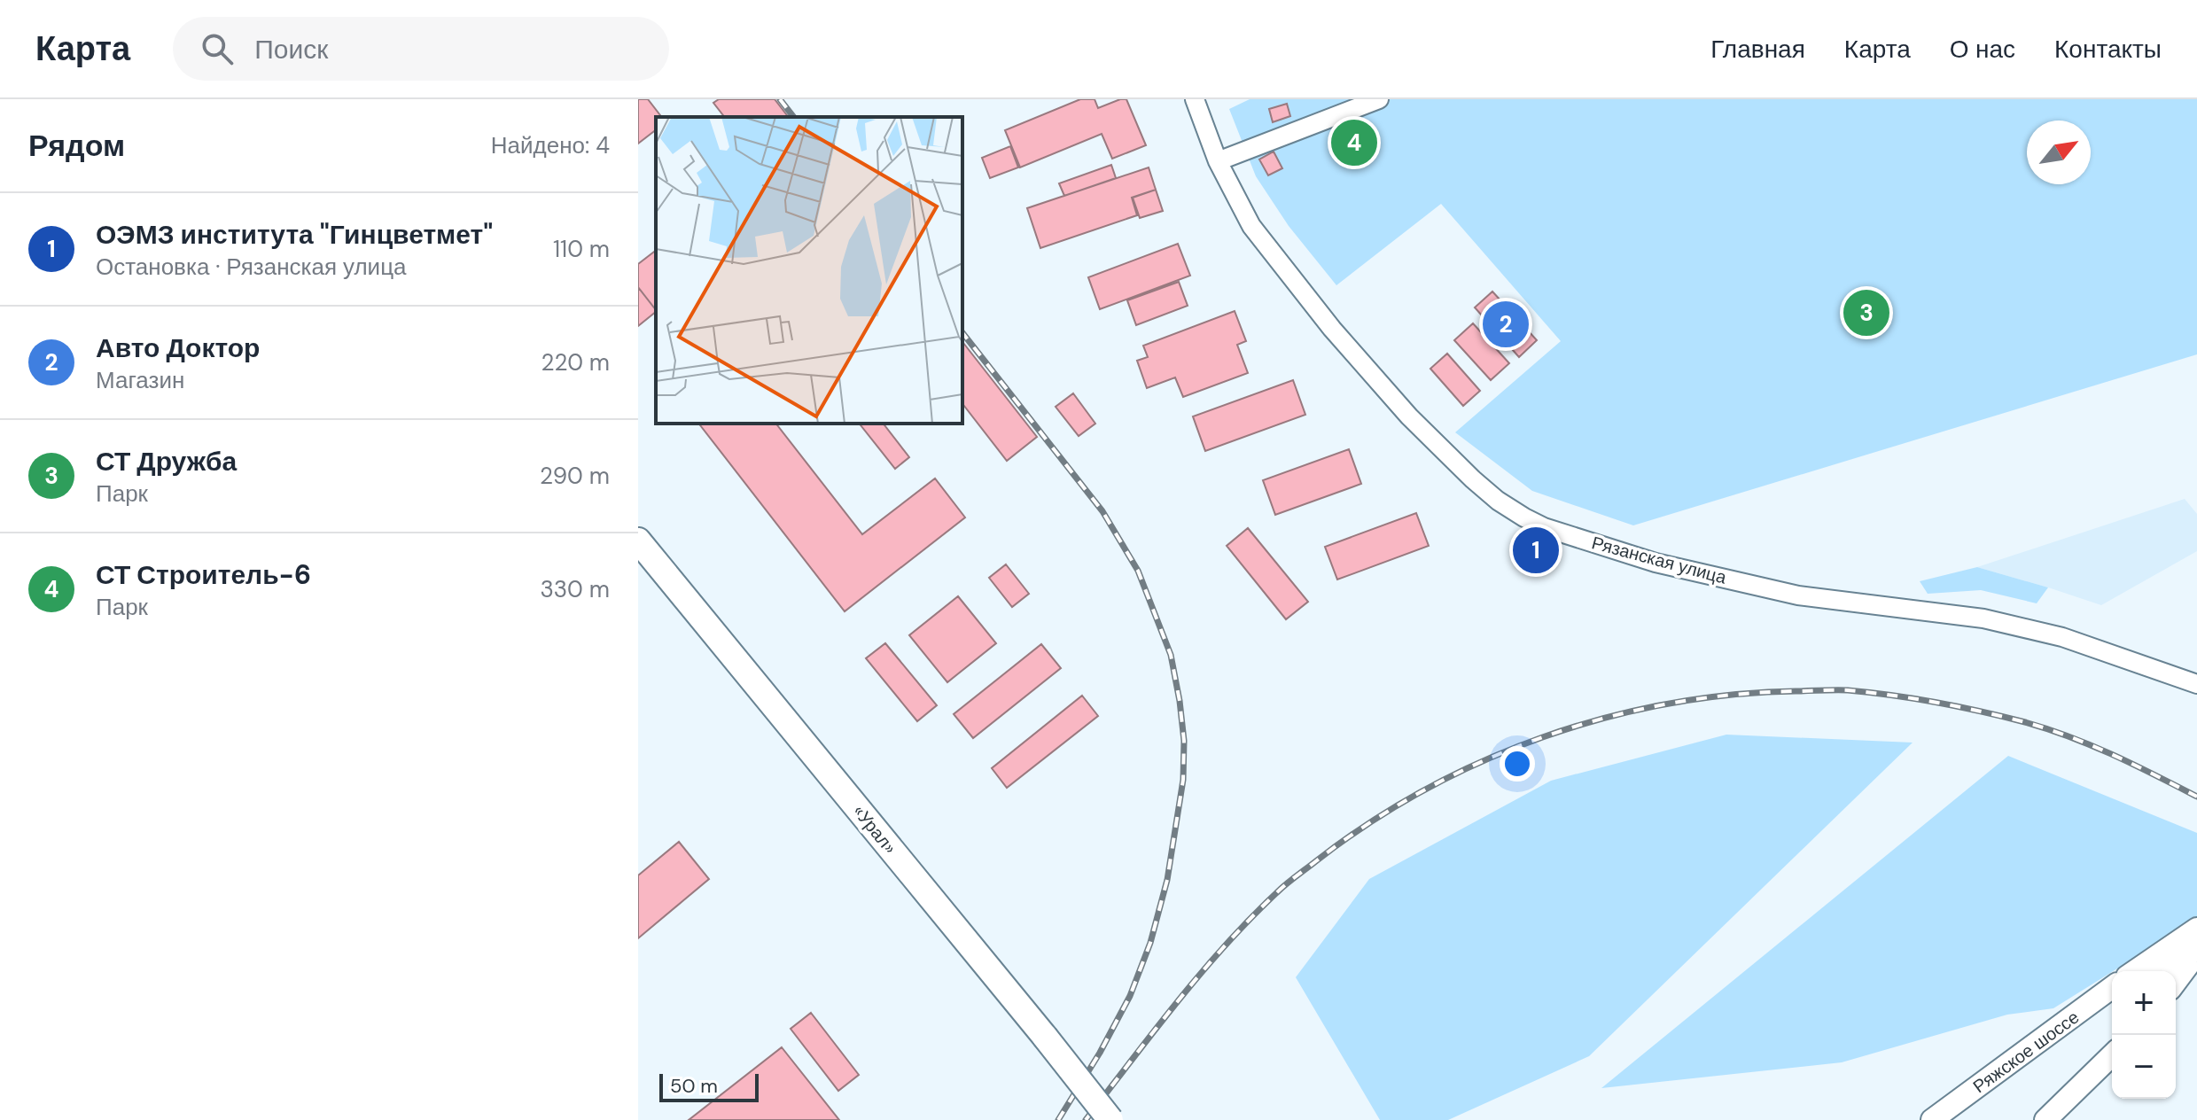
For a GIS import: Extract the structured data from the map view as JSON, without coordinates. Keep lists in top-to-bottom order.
{
  "streets": {
    "highway": ["«Урал»"],
    "main road": ["Ряжское шоссе"],
    "street": ["Рязанская улица"]
  },
  "scale_bar": "50 m",
  "north": "top right",
  "page": {
    "header": "Карта",
    "search": "Поиск",
    "nav": [
      "Главная",
      "Карта",
      "О нас",
      "Контакты"
    ],
    "heading": ["Рядом", "Найдено: 4"],
    "pins": [
      "4",
      "3",
      "2",
      "1"
    ],
    "list": [
      {
        "mark": "1",
        "name": "ОЭМЗ института \"Гинцветмет\"",
        "note": "Остановка · Рязанская улица",
        "value": "110 m"
      },
      {
        "mark": "2",
        "name": "Авто Доктор",
        "note": "Магазин",
        "value": "220 m"
      },
      {
        "mark": "3",
        "name": "СТ Дружба",
        "note": "Парк",
        "value": "290 m"
      },
      {
        "mark": "4",
        "name": "СТ Строитель-6",
        "note": "Парк",
        "value": "330 m"
      }
    ],
    "map_buttons": ["+", "−"],
    "scale": "50 m"
  }
}
